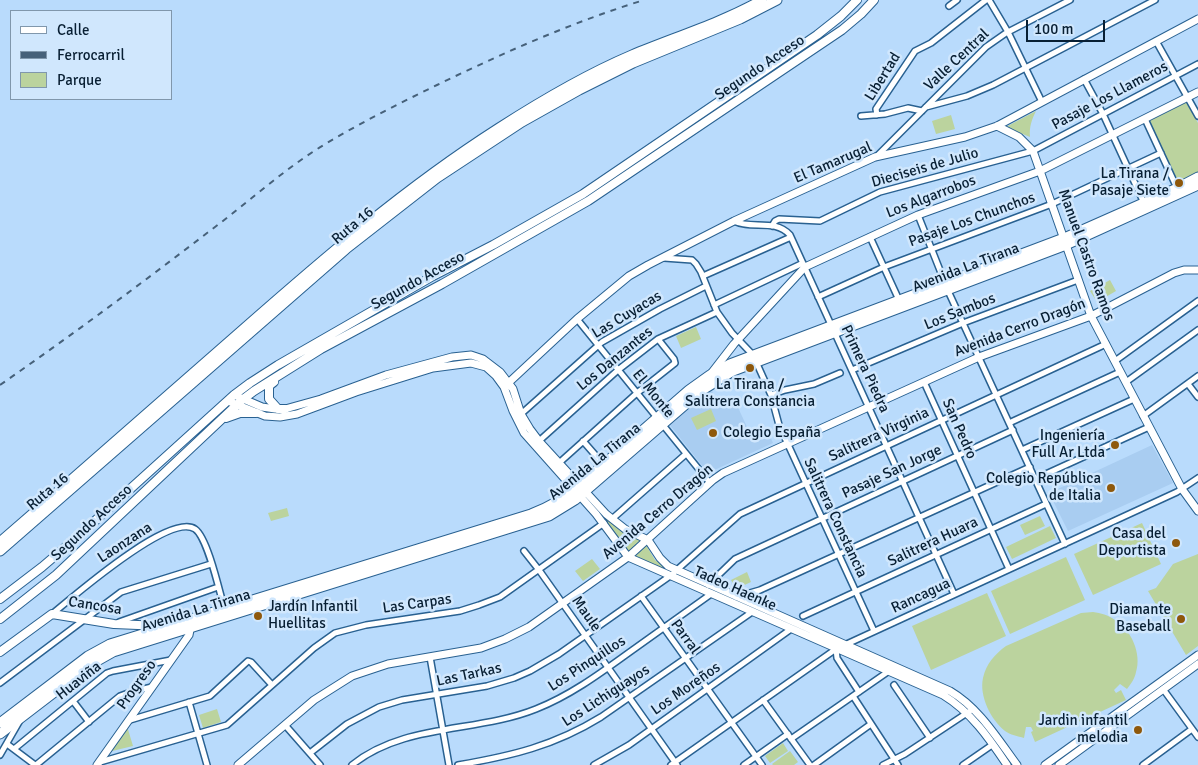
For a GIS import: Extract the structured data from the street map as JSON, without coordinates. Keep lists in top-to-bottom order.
{
  "streets": {
    "highway": ["Ruta 16", "Avenida La Tirana"],
    "main road": ["Segundo Acceso", "Laonzana", "Cancosa"],
    "street": [
      "Valle Central",
      "Libertad",
      "Pasaje Los Llameros",
      "El Tamarugal",
      "Dieciseis de Julio",
      "Los Algarrobos",
      "Pasaje Los Chunchos",
      "Manuel Castro Ramos",
      "Los Sambos",
      "Las Cuyacas",
      "Avenida Cerro Dragón",
      "Los Danzantes",
      "Primera Piedra",
      "El Monte",
      "San Pedro",
      "Salitrera Virginia",
      "Pasaje San Jorge",
      "Salitrera Constancia",
      "Salitrera Huara",
      "Tadeo Haenke",
      "Rancagua",
      "Las Carpas",
      "Maule",
      "Parral",
      "Los Pinquillos",
      "Las Tarkas",
      "Huaviña",
      "Progreso",
      "Los Moreños",
      "Los Lichiguayos"
    ]
  },
  "crossings": [
    ["Valle Central", "El Tamarugal"],
    ["Pasaje Los Llameros", "Dieciseis de Julio"],
    ["Pasaje Los Llameros", "Manuel Castro Ramos"],
    ["El Tamarugal", "Manuel Castro Ramos"],
    ["El Tamarugal", "El Monte"],
    ["El Tamarugal", "Salitrera Constancia"],
    ["El Tamarugal", "Tadeo Haenke"],
    ["Dieciseis de Julio", "Manuel Castro Ramos"],
    ["Los Algarrobos", "Manuel Castro Ramos"],
    ["Los Algarrobos", "Avenida La Tirana"],
    ["Los Algarrobos", "Primera Piedra"],
    ["Los Algarrobos", "Salitrera Constancia"],
    ["Pasaje Los Chunchos", "Manuel Castro Ramos"],
    ["Pasaje Los Chunchos", "Primera Piedra"],
    ["Manuel Castro Ramos", "Avenida La Tirana"],
    ["Manuel Castro Ramos", "Los Sambos"],
    ["Manuel Castro Ramos", "Avenida Cerro Dragón"],
    ["Manuel Castro Ramos", "Salitrera Virginia"],
    ["Manuel Castro Ramos", "Rancagua"],
    ["Avenida La Tirana", "Primera Piedra"],
    ["Avenida La Tirana", "El Monte"],
    ["Avenida La Tirana", "Salitrera Constancia"],
    ["Avenida La Tirana", "Laonzana"],
    ["Avenida La Tirana", "Tadeo Haenke"],
    ["Avenida La Tirana", "Cancosa"],
    ["Avenida La Tirana", "Progreso"],
    ["Los Sambos", "Primera Piedra"],
    ["Las Cuyacas", "El Monte"],
    ["Las Cuyacas", "Salitrera Constancia"],
    ["Las Cuyacas", "Tadeo Haenke"],
    ["Avenida Cerro Dragón", "Primera Piedra"],
    ["Avenida Cerro Dragón", "El Monte"],
    ["Avenida Cerro Dragón", "San Pedro"],
    ["Avenida Cerro Dragón", "Salitrera Constancia"],
    ["Avenida Cerro Dragón", "Tadeo Haenke"],
    ["Avenida Cerro Dragón", "Maule"],
    ["Los Danzantes", "El Monte"],
    ["Los Danzantes", "Salitrera Constancia"],
    ["Los Danzantes", "Tadeo Haenke"],
    ["Primera Piedra", "Salitrera Virginia"],
    ["Primera Piedra", "Pasaje San Jorge"],
    ["Primera Piedra", "Salitrera Huara"],
    ["Primera Piedra", "Rancagua"],
    ["San Pedro", "Salitrera Virginia"],
    ["San Pedro", "Pasaje San Jorge"],
    ["San Pedro", "Salitrera Huara"],
    ["San Pedro", "Rancagua"],
    ["Salitrera Virginia", "Salitrera Constancia"],
    ["Salitrera Virginia", "Tadeo Haenke"],
    ["Salitrera Virginia", "Las Tarkas"],
    ["Pasaje San Jorge", "Salitrera Constancia"],
    ["Pasaje San Jorge", "Tadeo Haenke"],
    ["Salitrera Constancia", "Salitrera Huara"],
    ["Salitrera Constancia", "Rancagua"],
    ["Laonzana", "Cancosa"],
    ["Tadeo Haenke", "Rancagua"],
    ["Tadeo Haenke", "Las Carpas"],
    ["Tadeo Haenke", "Los Pinquillos"],
    ["Tadeo Haenke", "Las Tarkas"],
    ["Tadeo Haenke", "Los Moreños"],
    ["Tadeo Haenke", "Los Lichiguayos"],
    ["Rancagua", "Maule"],
    ["Rancagua", "Parral"],
    ["Las Carpas", "Maule"],
    ["Las Carpas", "Progreso"],
    ["Maule", "Los Pinquillos"],
    ["Maule", "Las Tarkas"],
    ["Maule", "Los Moreños"],
    ["Maule", "Los Lichiguayos"],
    ["Parral", "Los Pinquillos"],
    ["Parral", "Las Tarkas"],
    ["Parral", "Los Moreños"],
    ["Parral", "Los Lichiguayos"],
    ["Huaviña", "Progreso"]
  ],
  "places": [
    "La Tirana / Pasaje Siete",
    "La Tirana / Salitrera Constancia",
    "Colegio España",
    "Ingeniería Full Ar Ltda",
    "Colegio República de Italia",
    "Casa del Deportista",
    "Jardín Infantil Huellitas",
    "Diamante Baseball",
    "Jardin infantil melodia"
  ],
  "legend": ["Calle", "Ferrocarril", "Parque"],
  "scale_bar": "100 m"
}
